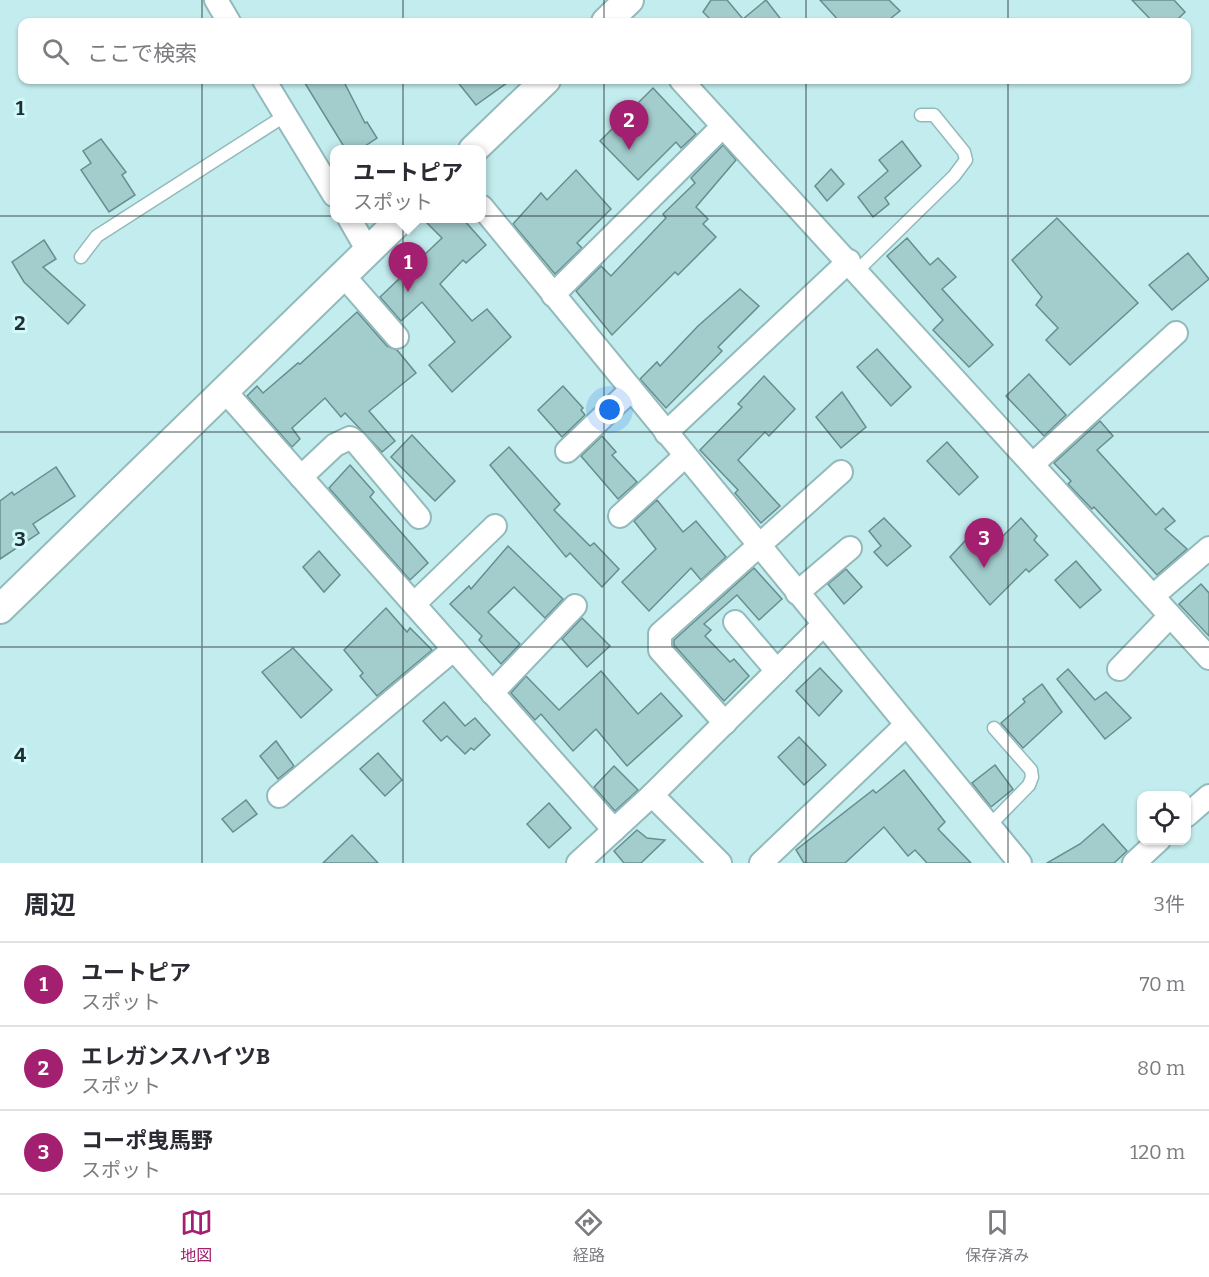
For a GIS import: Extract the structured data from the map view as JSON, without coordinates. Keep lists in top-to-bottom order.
{
  "page": {
    "search": "ここで検索",
    "pins": ["2", "1", "3"],
    "popup": ["ユートピア", "スポット"],
    "heading": ["周辺", "3件"],
    "list": [
      {
        "mark": "1",
        "name": "ユートピア",
        "note": "スポット",
        "value": "70 m"
      },
      {
        "mark": "2",
        "name": "エレガンスハイツB",
        "note": "スポット",
        "value": "80 m"
      },
      {
        "mark": "3",
        "name": "コーポ曳馬野",
        "note": "スポット",
        "value": "120 m"
      }
    ],
    "nav": ["地図", "経路", "保存済み"]
  },
  "grid": {
    "rows": [
      "1",
      "2",
      "3",
      "4"
    ]
  }
}
